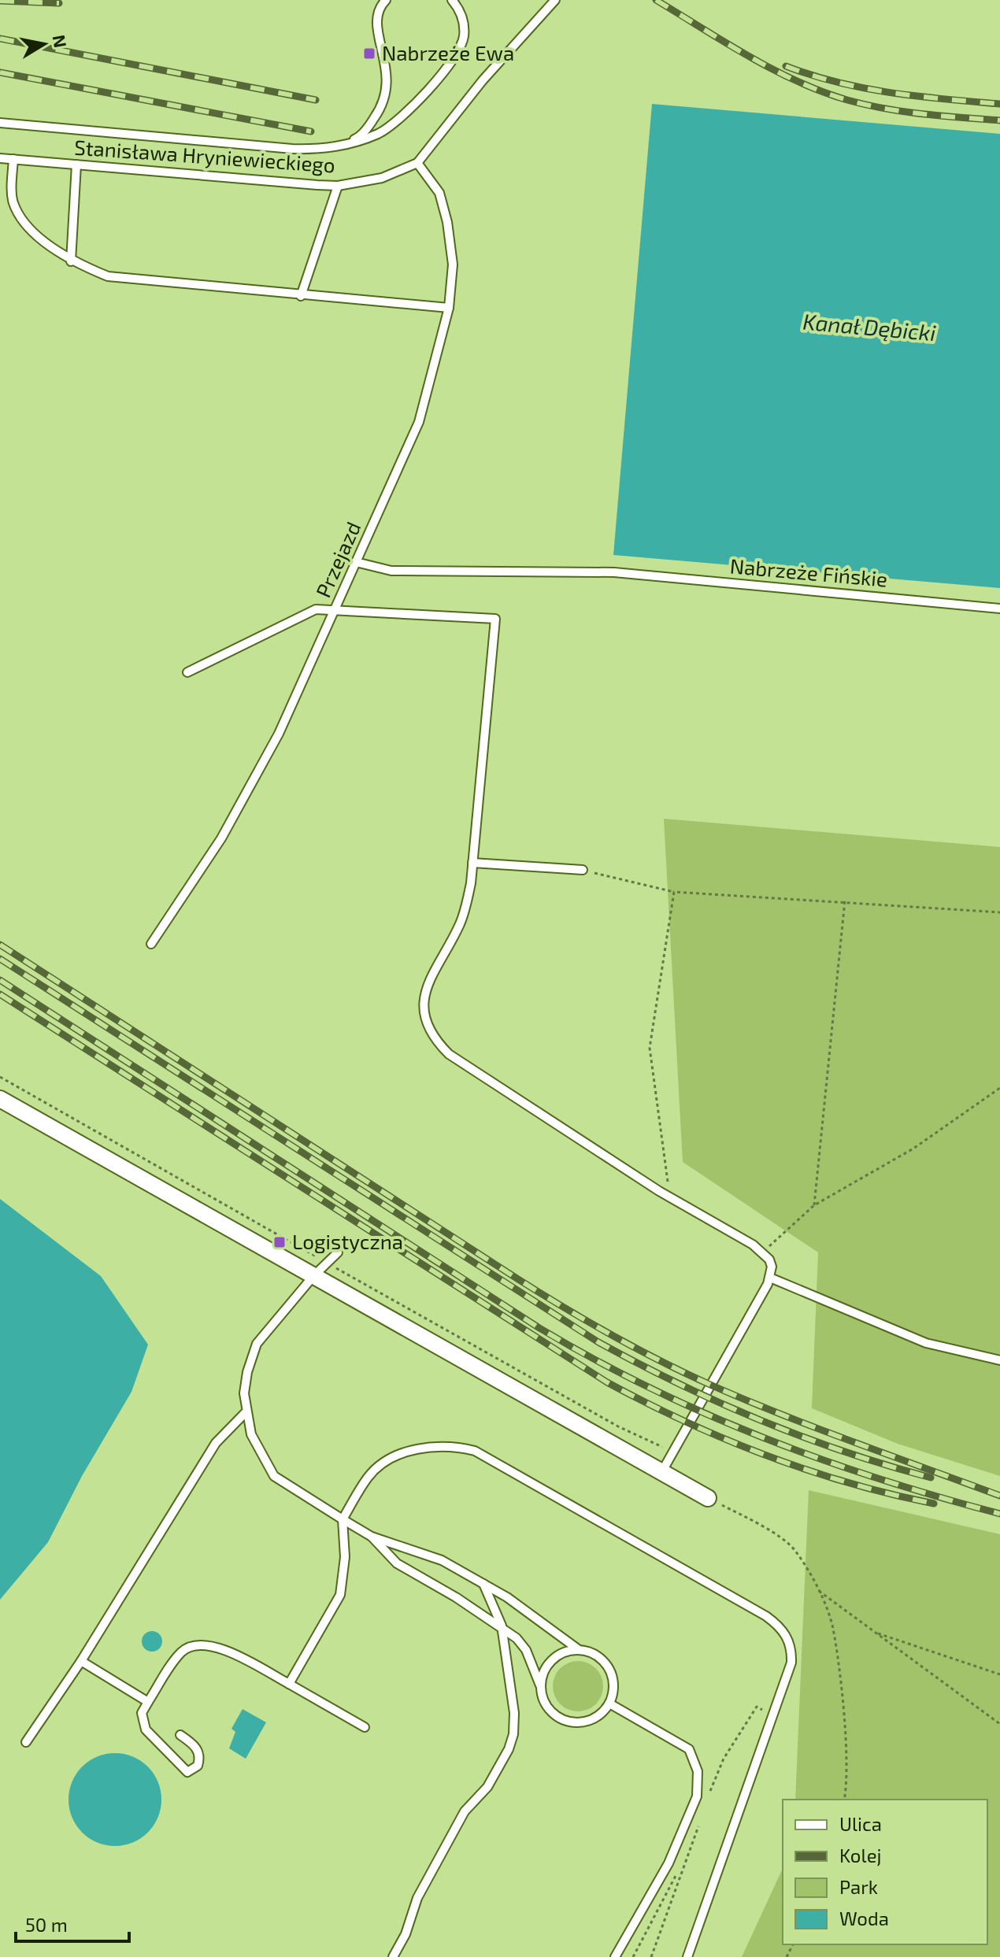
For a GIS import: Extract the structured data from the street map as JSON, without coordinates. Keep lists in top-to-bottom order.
{
  "streets": {
    "lane": ["Stanisława Hryniewieckiego", "Przejazd", "Nabrzeże Fińskie"]
  },
  "crossings": [
    ["Stanisława Hryniewieckiego", "Przejazd"],
    ["Przejazd", "Nabrzeże Fińskie"]
  ],
  "water": ["Kanał Dębicki"],
  "places": {
    "transit": ["Nabrzeże Ewa", "Logistyczna"]
  },
  "legend": [
    "Ulica",
    "Kolej",
    "Park",
    "Woda"
  ],
  "scale_bar": "50 m",
  "north": "right"
}
